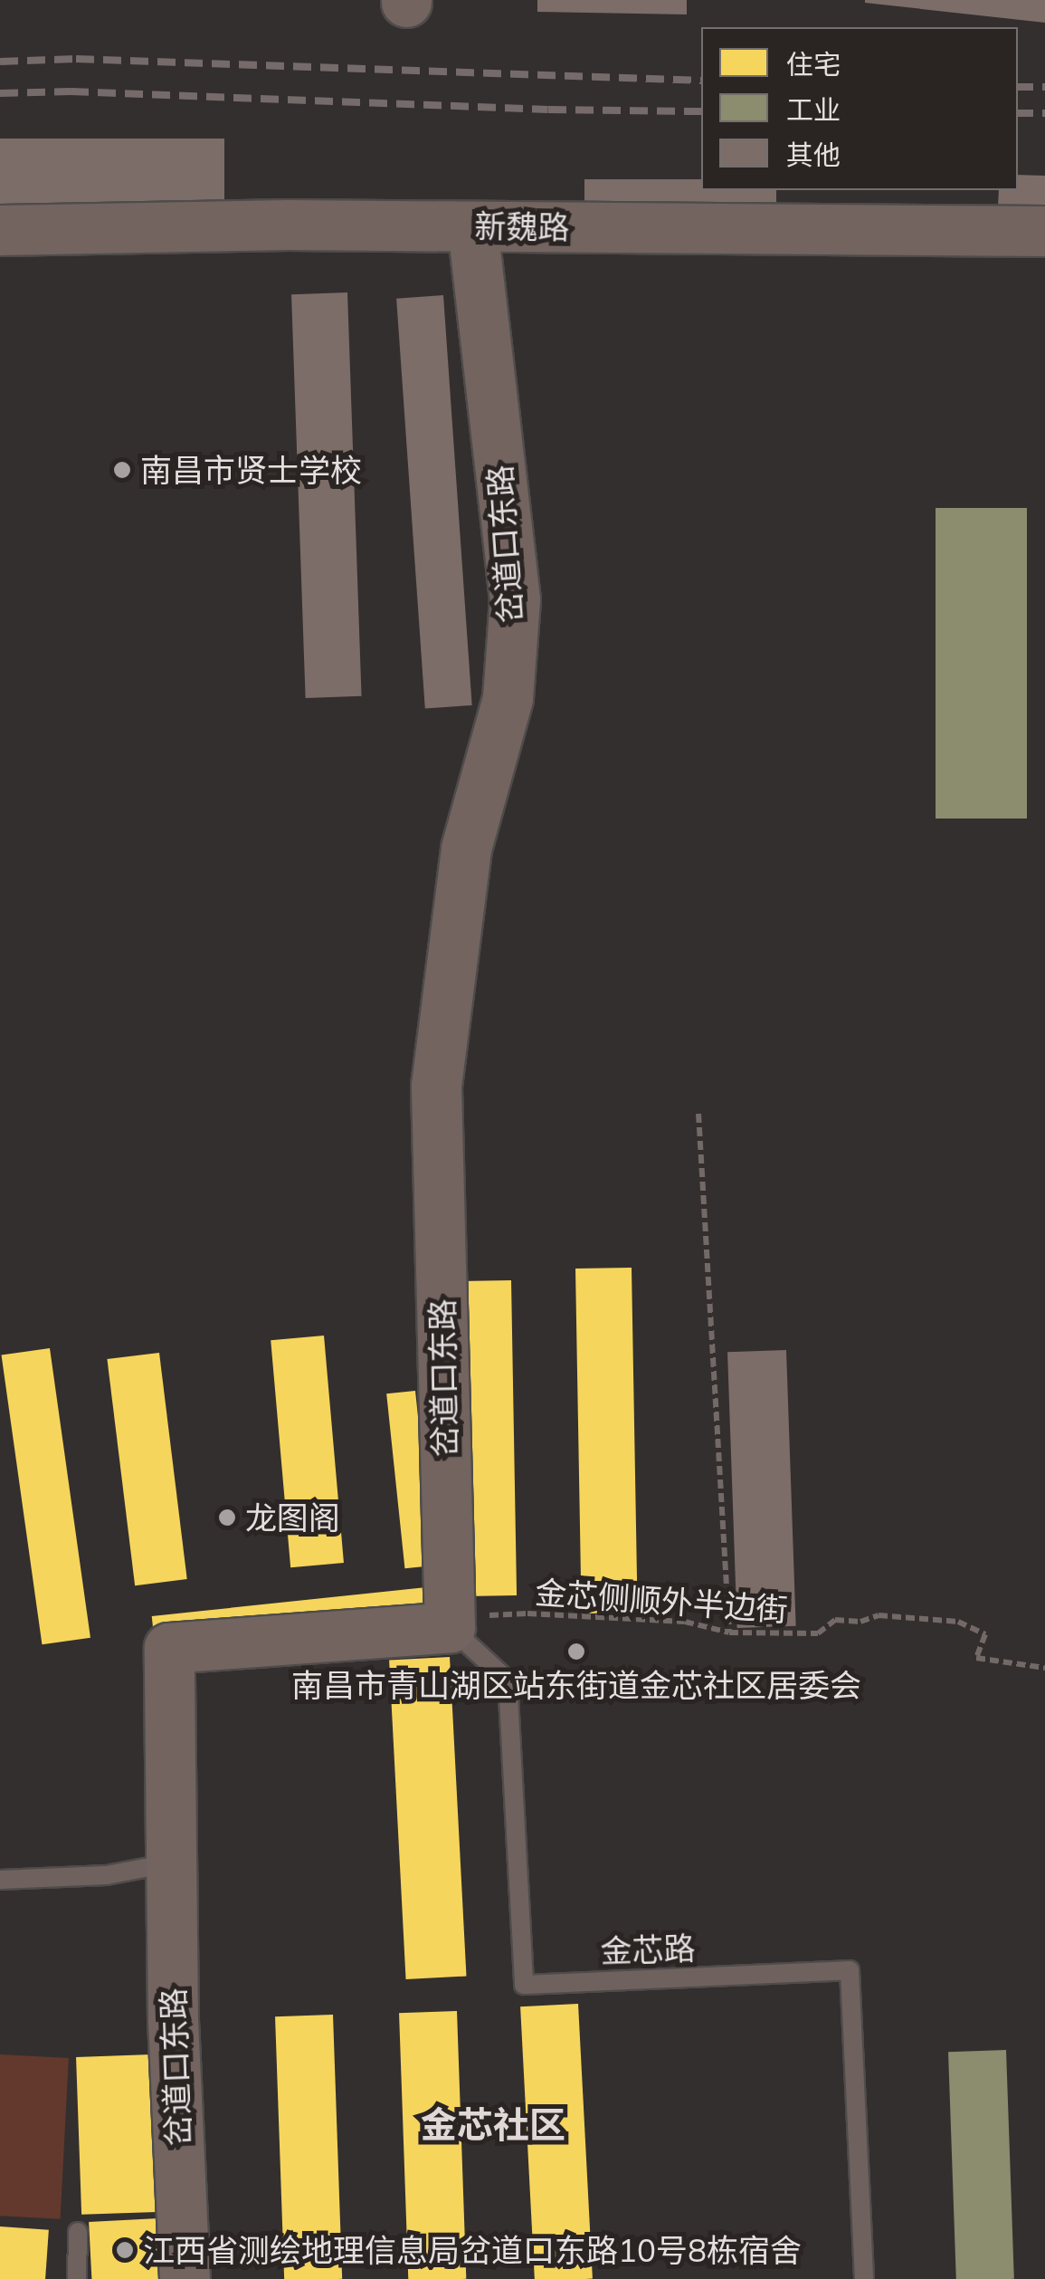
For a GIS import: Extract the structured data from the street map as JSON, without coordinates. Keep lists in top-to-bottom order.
{
  "streets": {
    "street": ["新魏路", "岔道口东路"],
    "lane": ["金芯路"],
    "path": ["金芯侧顺外半边街"]
  },
  "crossings": [
    ["新魏路", "岔道口东路"],
    ["岔道口东路", "金芯侧顺外半边街"],
    ["岔道口东路", "金芯路"],
    ["金芯侧顺外半边街", "金芯路"]
  ],
  "districts": ["金芯社区"],
  "places": [
    "南昌市贤士学校",
    "龙图阁",
    "南昌市青山湖区站东街道金芯社区居委会",
    "江西省测绘地理信息局岔道口东路10号8栋宿舍"
  ],
  "legend": ["住宅", "工业", "其他"]
}
